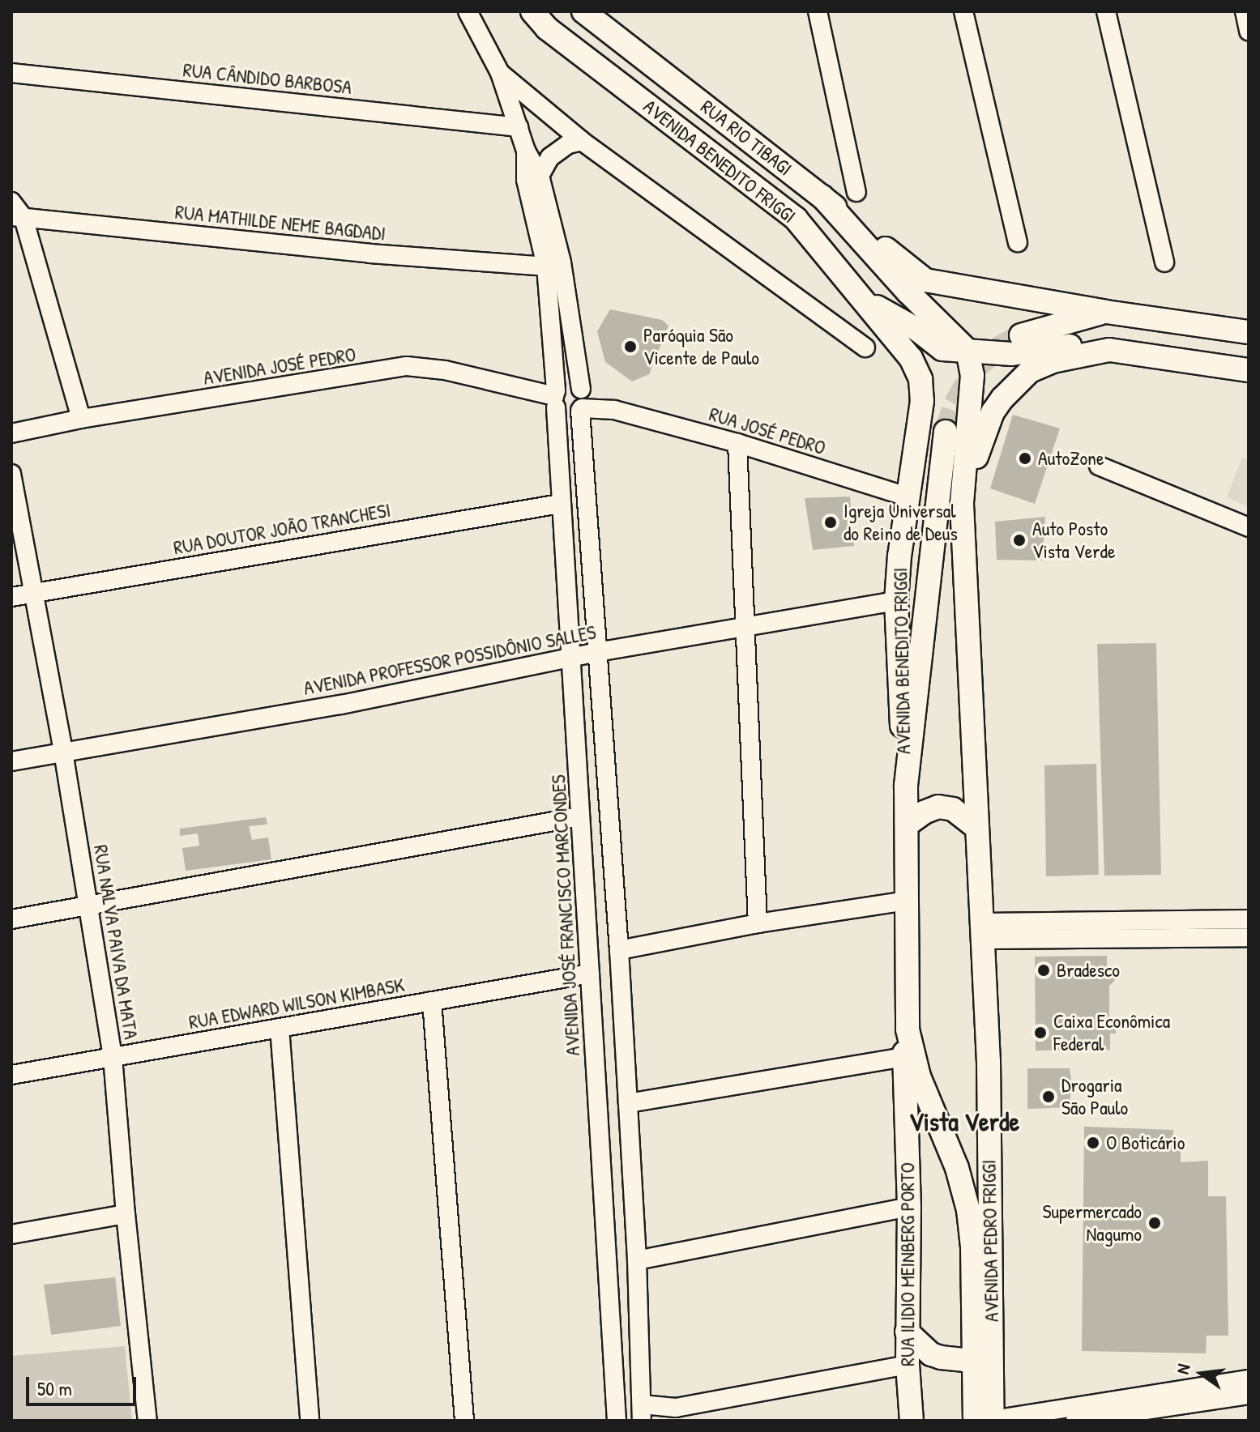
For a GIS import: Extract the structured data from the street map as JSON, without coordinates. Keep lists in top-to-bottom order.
{
  "streets": {
    "main road": [
      "RUA RIO TIBAGI",
      "AVENIDA BENEDITO FRIGGI",
      "AVENIDA PEDRO FRIGGI",
      "RUA ILIDIO MEINBERG PORTO"
    ],
    "street": [
      "RUA CÂNDIDO BARBOSA",
      "RUA MATHILDE NEME BAGDADI",
      "AVENIDA JOSÉ PEDRO",
      "RUA JOSÉ PEDRO",
      "RUA DOUTOR JOÃO TRANCHESI",
      "AVENIDA PROFESSOR POSSIDÔNIO SALLES",
      "AVENIDA JOSÉ FRANCISCO MARCONDES",
      "RUA NALVA PAIVA DA MATA",
      "RUA EDWARD WILSON KIMBASK"
    ]
  },
  "crossings": [
    ["RUA CÂNDIDO BARBOSA", "AVENIDA JOSÉ FRANCISCO MARCONDES"],
    ["AVENIDA BENEDITO FRIGGI", "RUA JOSÉ PEDRO"],
    ["AVENIDA BENEDITO FRIGGI", "AVENIDA PROFESSOR POSSIDÔNIO SALLES"],
    ["AVENIDA BENEDITO FRIGGI", "AVENIDA PEDRO FRIGGI"],
    ["AVENIDA BENEDITO FRIGGI", "RUA ILIDIO MEINBERG PORTO"],
    ["RUA MATHILDE NEME BAGDADI", "AVENIDA JOSÉ FRANCISCO MARCONDES"],
    ["AVENIDA JOSÉ PEDRO", "AVENIDA JOSÉ FRANCISCO MARCONDES"],
    ["RUA JOSÉ PEDRO", "AVENIDA JOSÉ FRANCISCO MARCONDES"],
    ["RUA DOUTOR JOÃO TRANCHESI", "AVENIDA JOSÉ FRANCISCO MARCONDES"],
    ["RUA DOUTOR JOÃO TRANCHESI", "RUA NALVA PAIVA DA MATA"],
    ["AVENIDA PROFESSOR POSSIDÔNIO SALLES", "AVENIDA JOSÉ FRANCISCO MARCONDES"],
    ["AVENIDA PROFESSOR POSSIDÔNIO SALLES", "RUA NALVA PAIVA DA MATA"],
    ["AVENIDA JOSÉ FRANCISCO MARCONDES", "RUA EDWARD WILSON KIMBASK"],
    ["RUA NALVA PAIVA DA MATA", "RUA EDWARD WILSON KIMBASK"]
  ],
  "districts": ["Vista Verde"],
  "places": [
    "Paróquia São Vicente de Paulo",
    "AutoZone",
    "Igreja Universal do Reino de Deus",
    "Auto Posto Vista Verde",
    "Bradesco",
    "Caixa Econômica Federal",
    "Drogaria São Paulo",
    "O Boticário",
    "Supermercado Nagumo"
  ],
  "scale_bar": "50 m",
  "north": "left"
}
